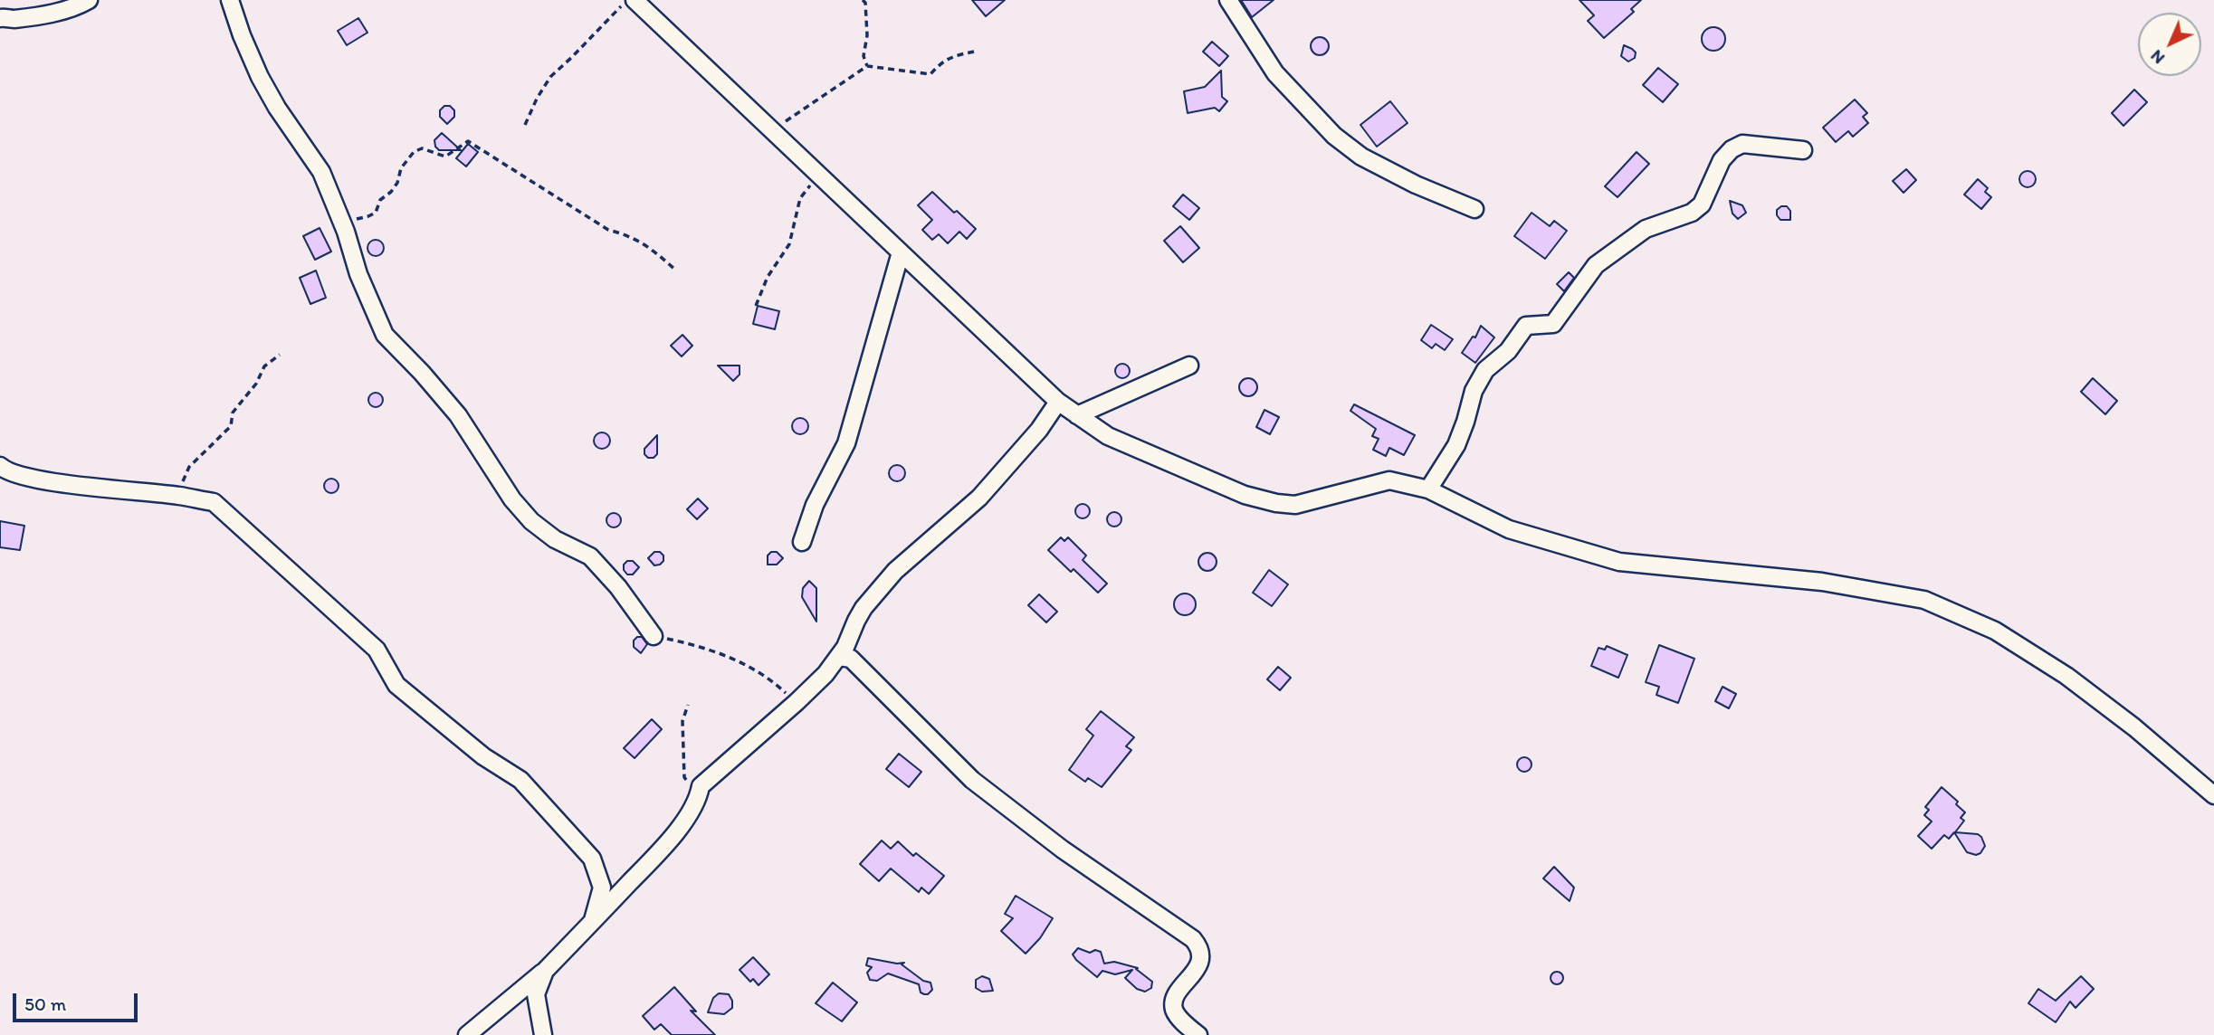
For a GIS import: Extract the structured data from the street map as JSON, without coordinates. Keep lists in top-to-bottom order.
{
  "scale_bar": "50 m",
  "north": "bottom left"
}
